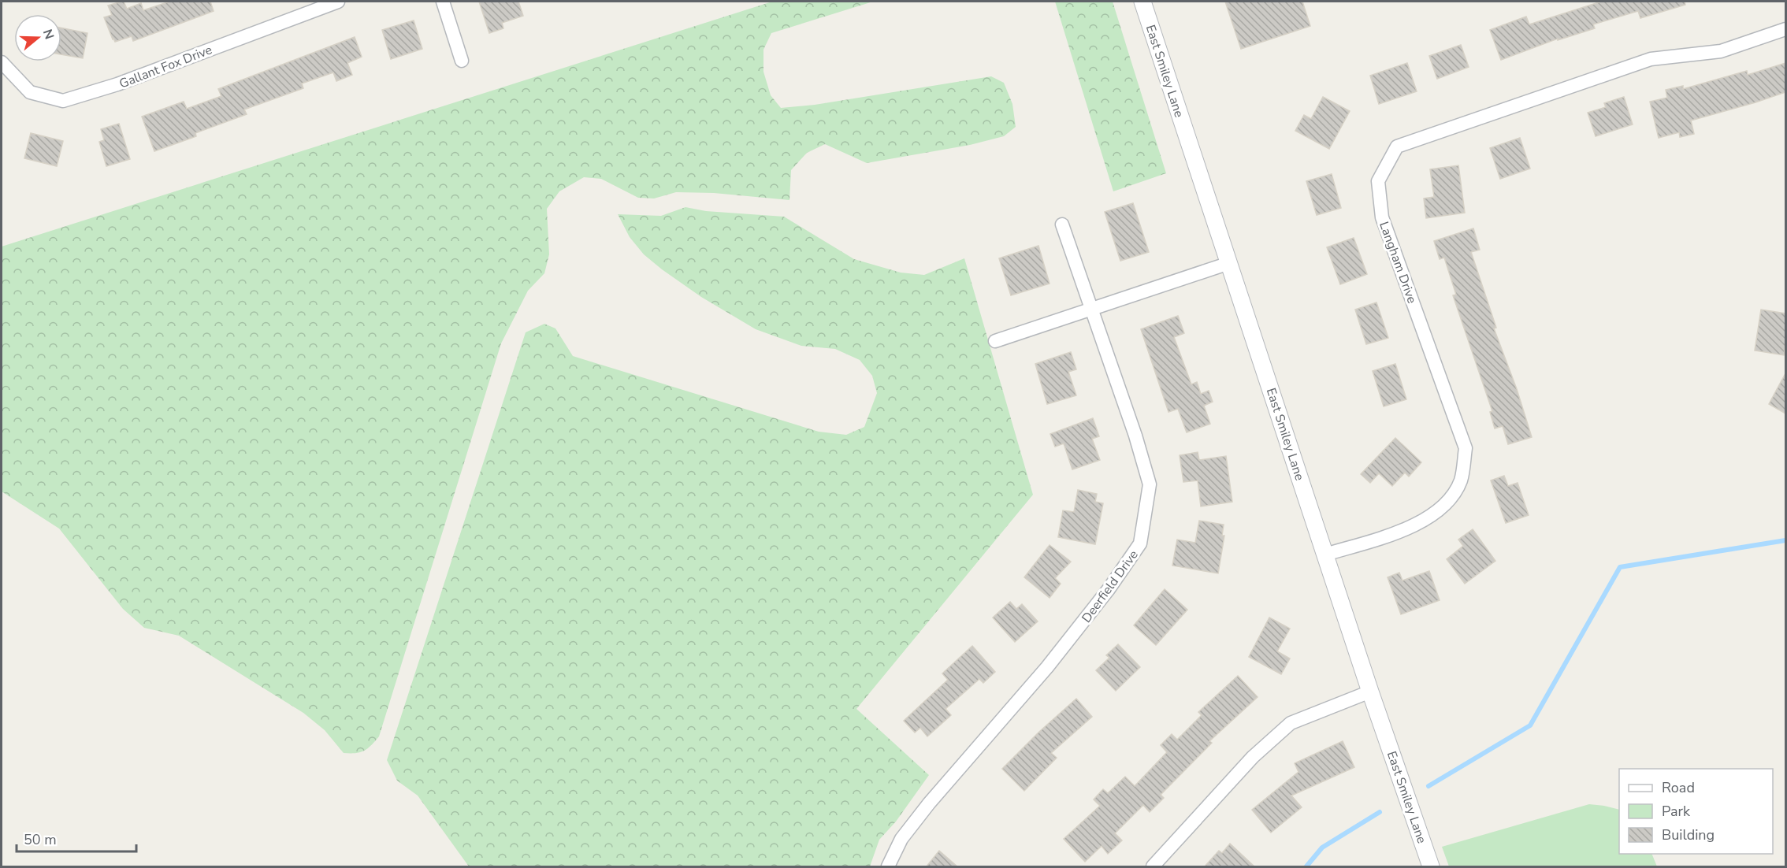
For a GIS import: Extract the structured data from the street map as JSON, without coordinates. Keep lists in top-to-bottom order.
{
  "streets": {
    "street": [
      "Gallant Fox Drive",
      "East Smiley Lane",
      "Langham Drive",
      "Deerfield Drive"
    ]
  },
  "crossings": [
    ["East Smiley Lane", "Langham Drive"]
  ],
  "legend": ["Road", "Park", "Building"],
  "scale_bar": "50 m",
  "north": "right"
}
